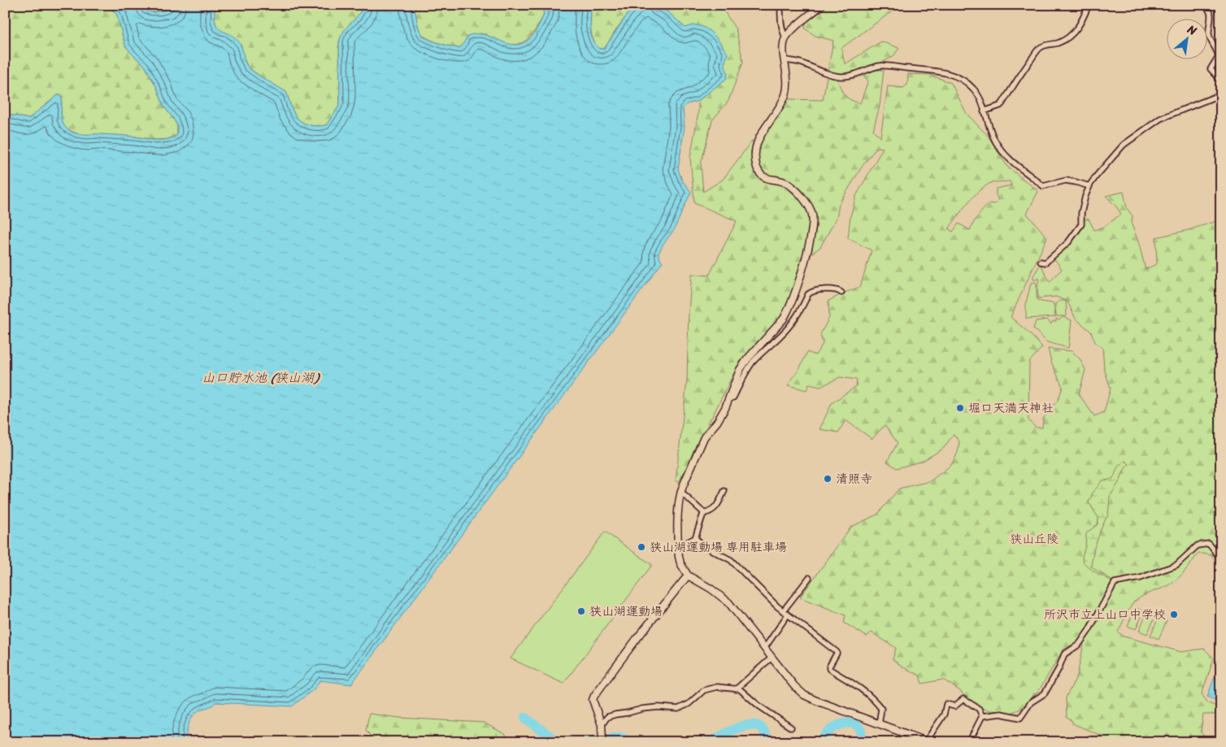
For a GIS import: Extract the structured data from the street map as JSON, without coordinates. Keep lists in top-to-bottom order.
{
  "water": ["山口貯水池 (狭山湖)"],
  "parks": ["狭山丘陵"],
  "places": [
    "堀口天満天神社",
    "清照寺",
    "狭山湖運動場 専用駐車場",
    "狭山湖運動場",
    "所沢市立上山口中学校"
  ],
  "north": "top right"
}
